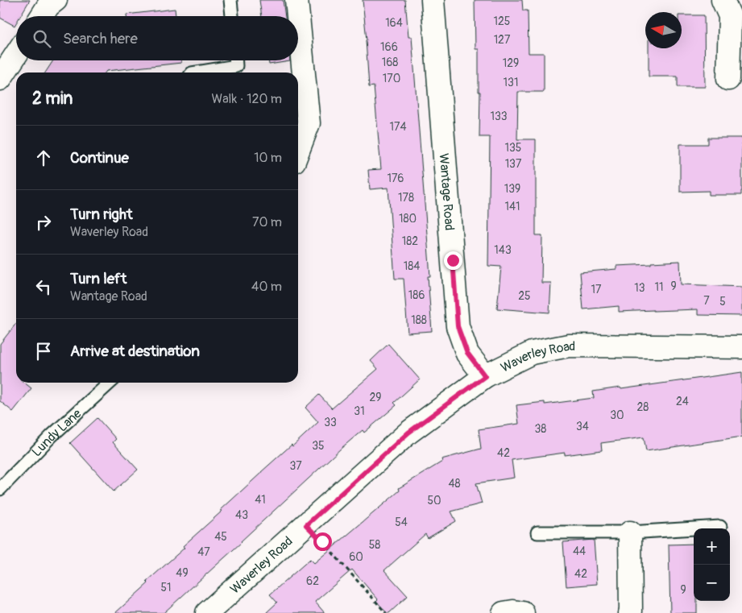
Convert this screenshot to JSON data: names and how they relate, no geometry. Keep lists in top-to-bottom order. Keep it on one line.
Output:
{"streets":{"street":["Wantage Road","Waverley Road"],"lane":["Lundy Lane"]},"crossings":[["Wantage Road","Waverley Road"]],"house_numbers":["125","164","127","166","168","129","170","131","133","174","135","137","176","139","178","141","180","182","143","184","9","11","13","17","186","25","7","5","188","29","24","28","31","30","33","34","38","35","42","37","48","41","50","43","54","45","58","44","47","60","49","42","62","51","9"],"north":"left","page":{"search":"Search here","heading":["2 min","Walk · 120 m"],"list":[["Continue","10 m"],["Turn right","Waverley Road","70 m"],["Turn left","Wantage Road","40 m"],"Arrive at destination"],"map_buttons":["+","−"]}}
